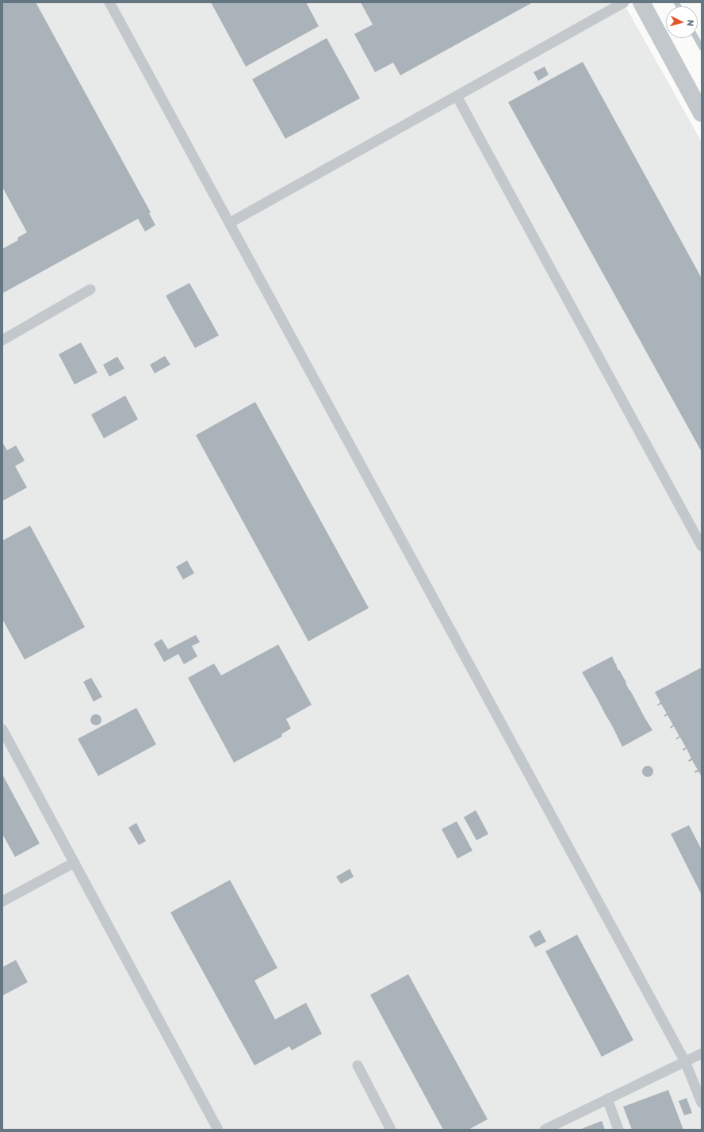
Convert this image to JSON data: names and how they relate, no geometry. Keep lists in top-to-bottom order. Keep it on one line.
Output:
{"north":"right"}
